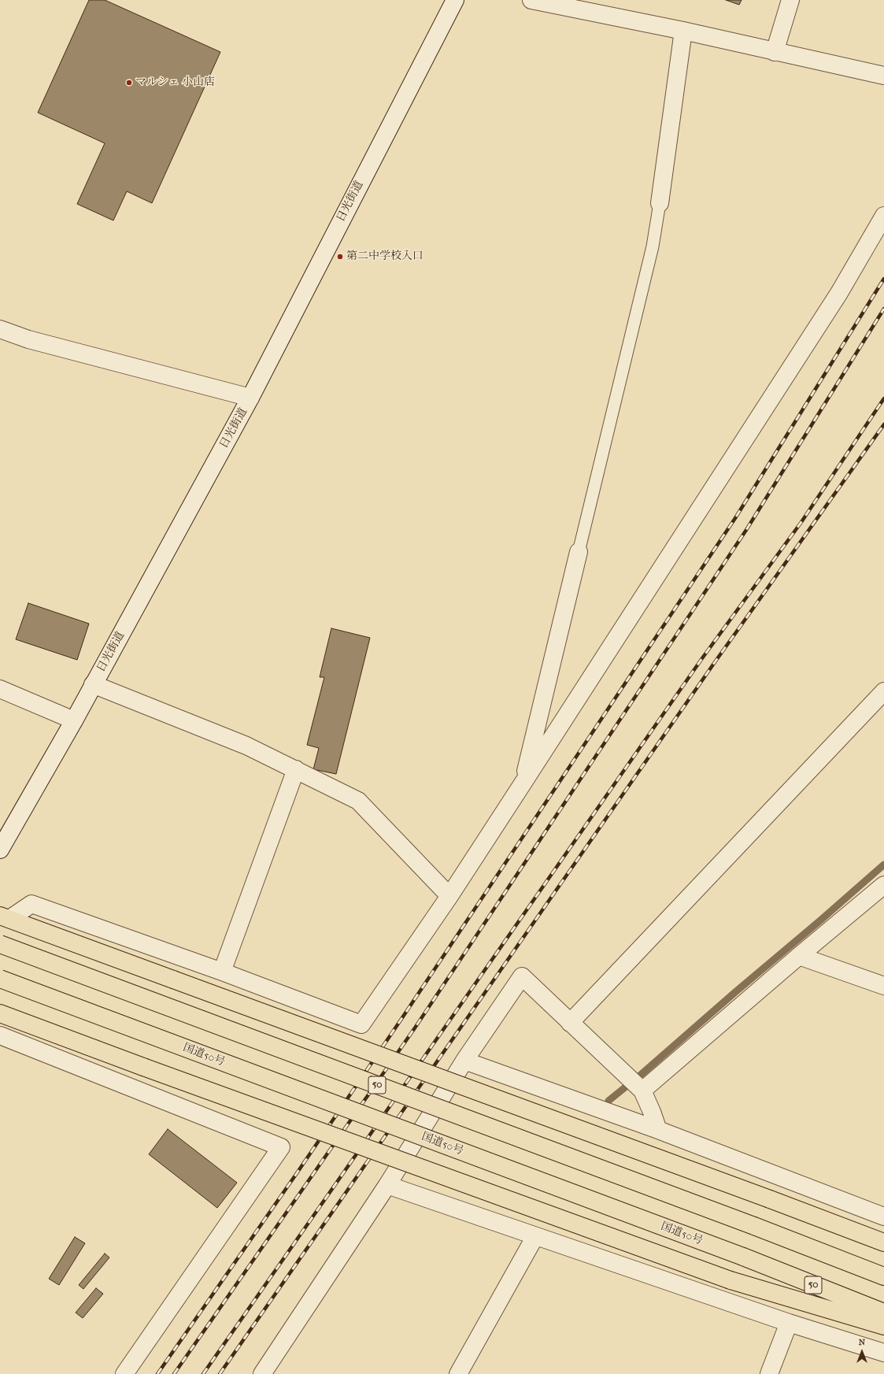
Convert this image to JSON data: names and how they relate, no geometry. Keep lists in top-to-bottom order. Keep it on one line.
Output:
{"streets":{"highway":["国道50号","50"],"street":["日光街道"]},"places":["マルシェ 小山店","第二中学校入口"],"north":"top"}
